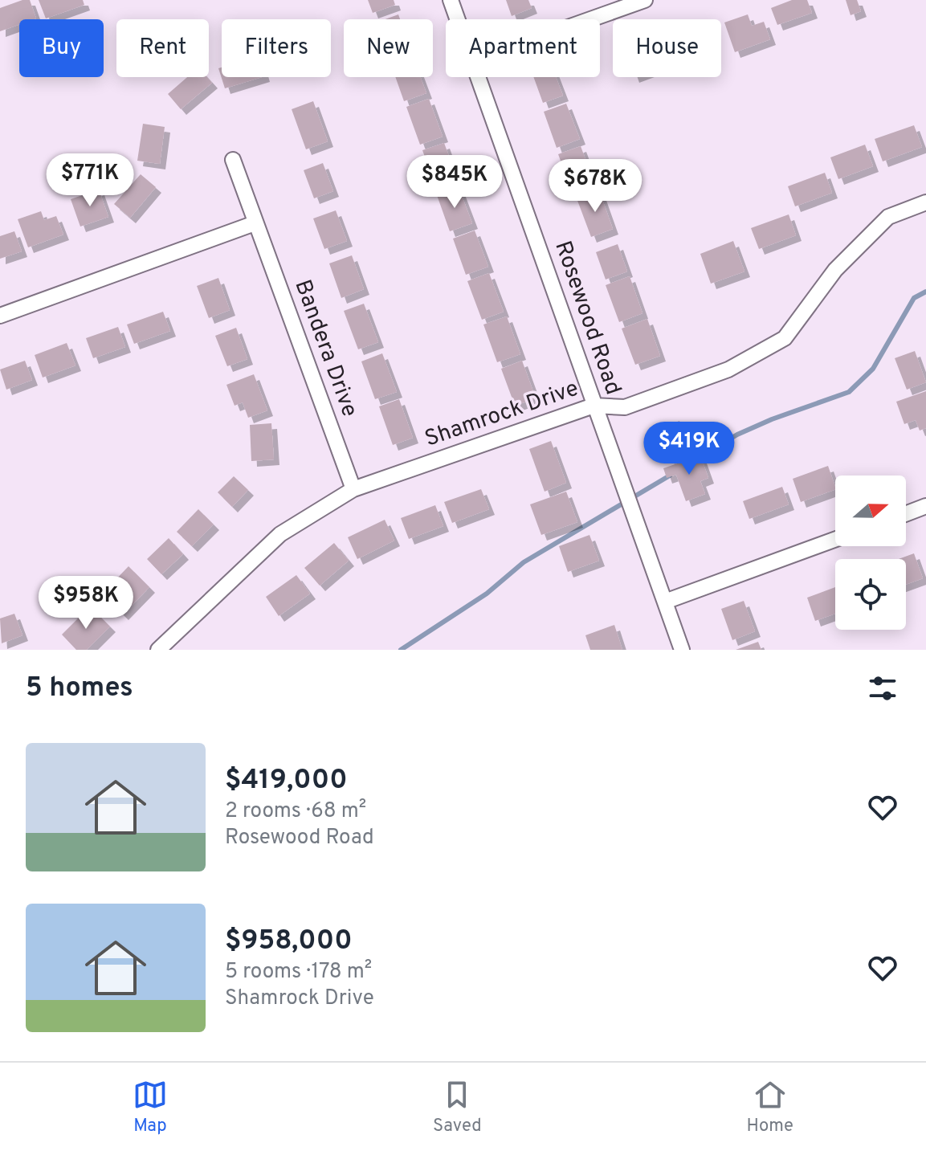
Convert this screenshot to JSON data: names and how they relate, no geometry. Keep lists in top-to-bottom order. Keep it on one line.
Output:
{"streets":{"street":["Rosewood Road","Bandera Drive","Shamrock Drive"]},"crossings":[["Rosewood Road","Shamrock Drive"],["Bandera Drive","Shamrock Drive"]],"north":"right","page":{"chip":["Buy","Rent","Filters","New","Apartment","House"],"price":["$771K","$845K","$678K","$419K","$958K"],"heading":"5 homes","list":[{"name":"$419,000","note":"2 rooms · 68 m² · Rosewood Road"},{"name":"$958,000","note":"5 rooms · 178 m² · Shamrock Drive"}],"tabs":["Map","Saved","Home"]}}
